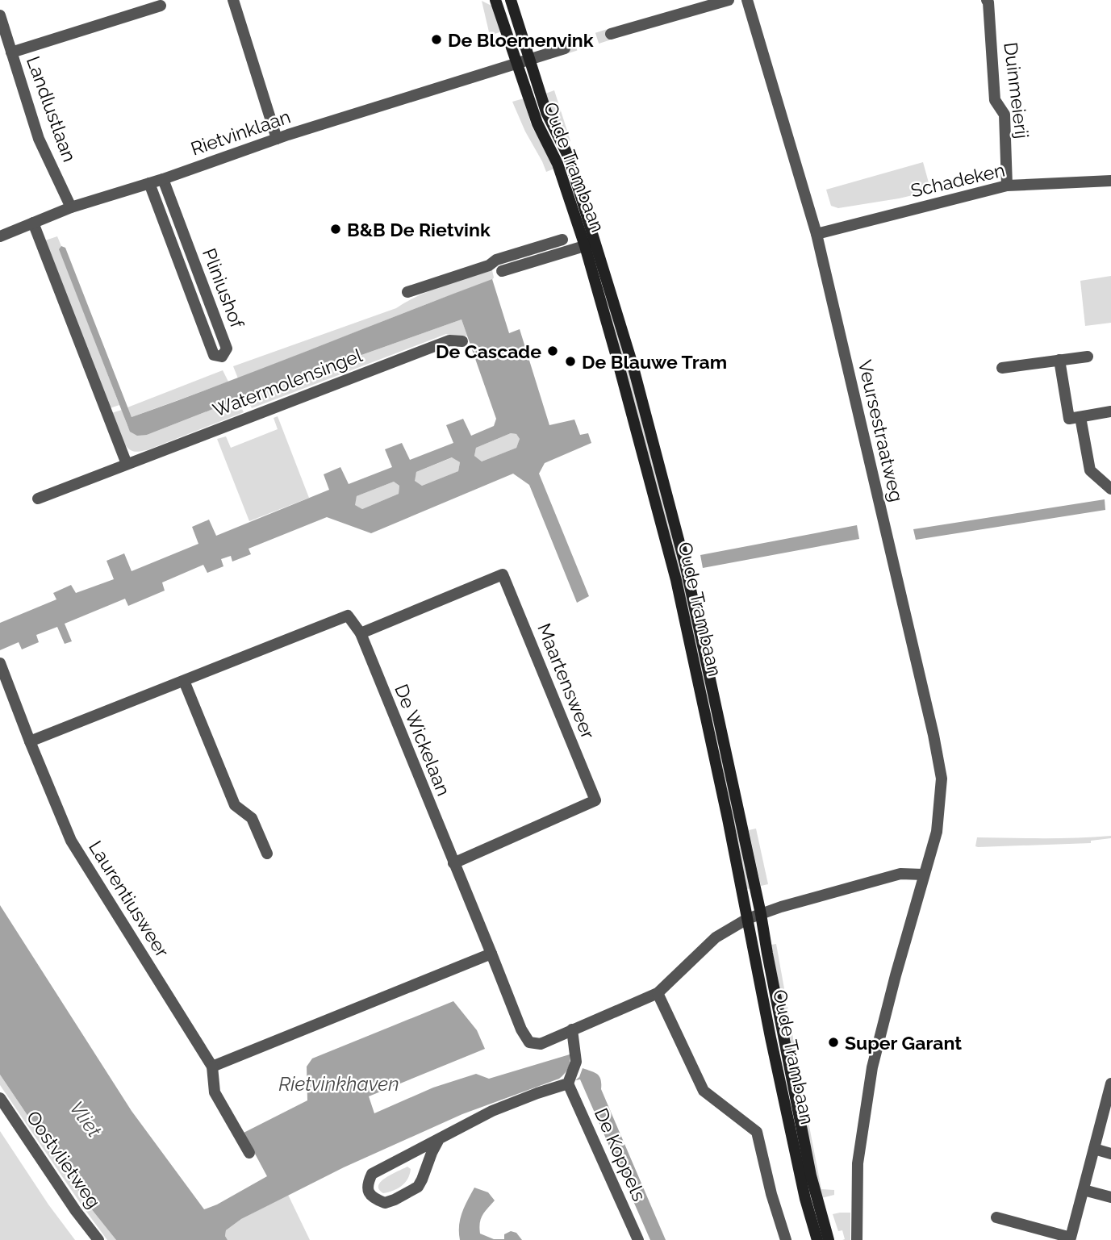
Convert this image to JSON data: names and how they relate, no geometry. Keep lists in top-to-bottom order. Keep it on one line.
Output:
{"streets":{"street":["Duinmeierij","Landlustlaan","Rietvinklaan","Oude Trambaan","Schadeken","Pliniushof","Watermolensingel","Veursestraatweg","Maartensweer","De Wickelaan","Laurentiusweer","De Koppels","Oostvlietweg"]},"crossings":[["Duinmeierij","Schadeken"],["Landlustlaan","Rietvinklaan"],["Rietvinklaan","Oude Trambaan"],["Rietvinklaan","Pliniushof"],["Schadeken","Veursestraatweg"],["Maartensweer","De Wickelaan"],["De Wickelaan","Laurentiusweer"]],"water":["Rietvinkhaven","Vliet"],"places":["De Bloemenvink","B&B De Rietvink","De Cascade","De Blauwe Tram","Super Garant"]}
